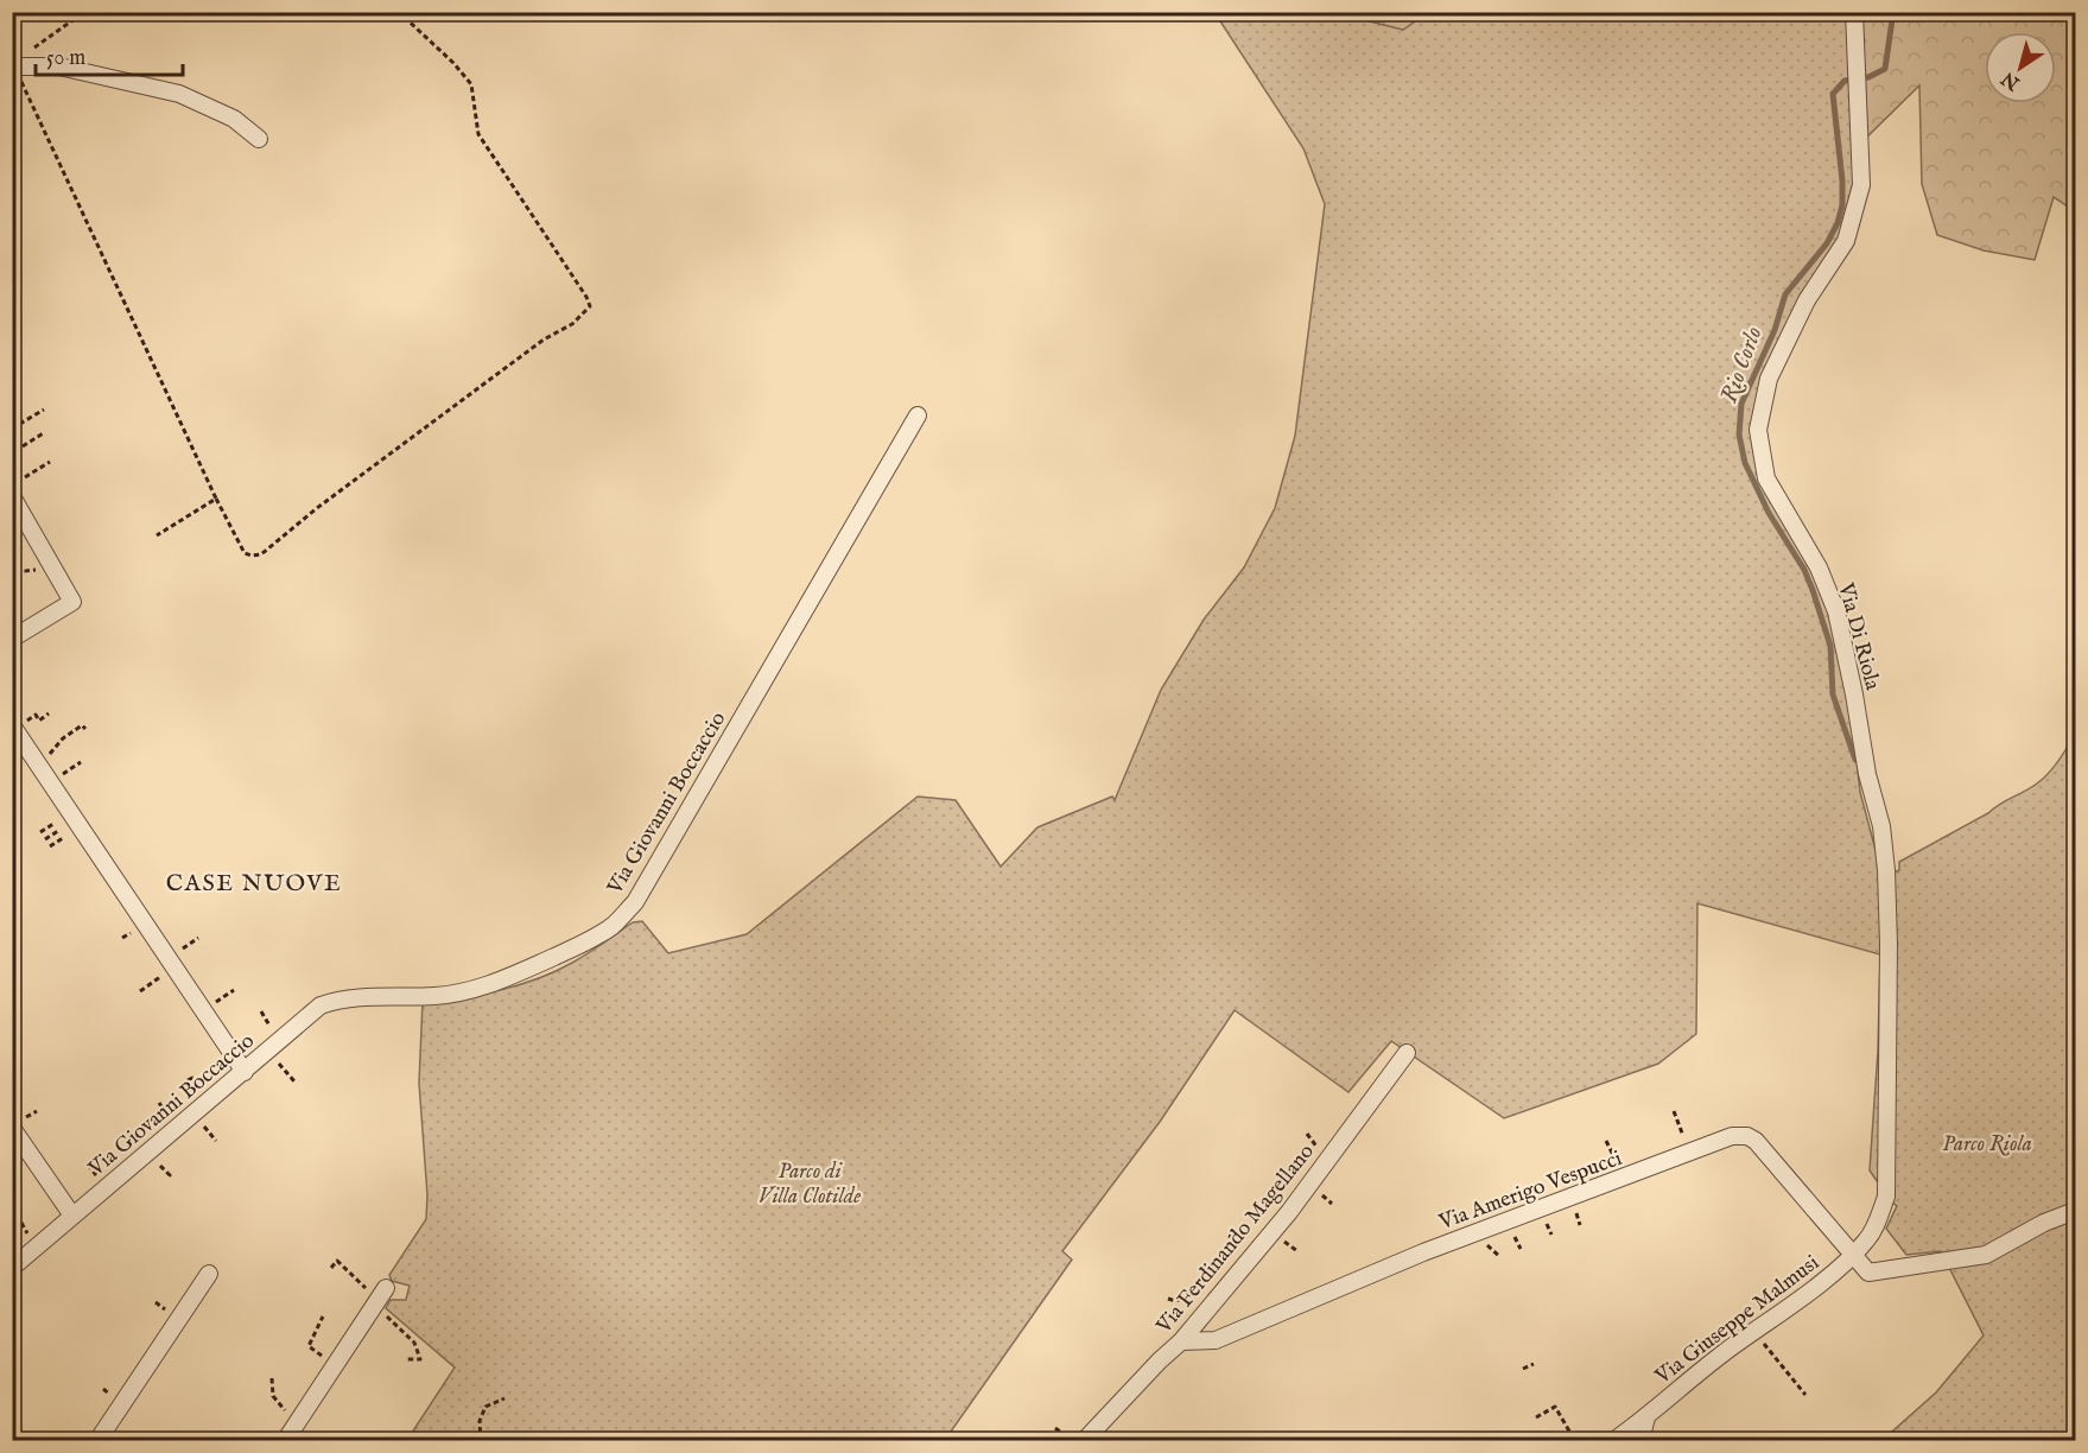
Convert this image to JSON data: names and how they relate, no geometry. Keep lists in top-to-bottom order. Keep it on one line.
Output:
{"streets":{"street":["Via Di Riola","Via Giovanni Boccaccio","Via Amerigo Vespucci","Via Ferdinando Magellano","Via Giuseppe Malmusi"]},"crossings":[["Via Di Riola","Via Amerigo Vespucci"],["Via Di Riola","Via Giuseppe Malmusi"],["Via Amerigo Vespucci","Via Ferdinando Magellano"],["Via Amerigo Vespucci","Via Giuseppe Malmusi"]],"districts":["CASE NUOVE"],"water":["Rio Corlo"],"parks":["Parco Riola","Parco di Villa Clotilde"],"scale_bar":"50 m","north":"bottom left"}
